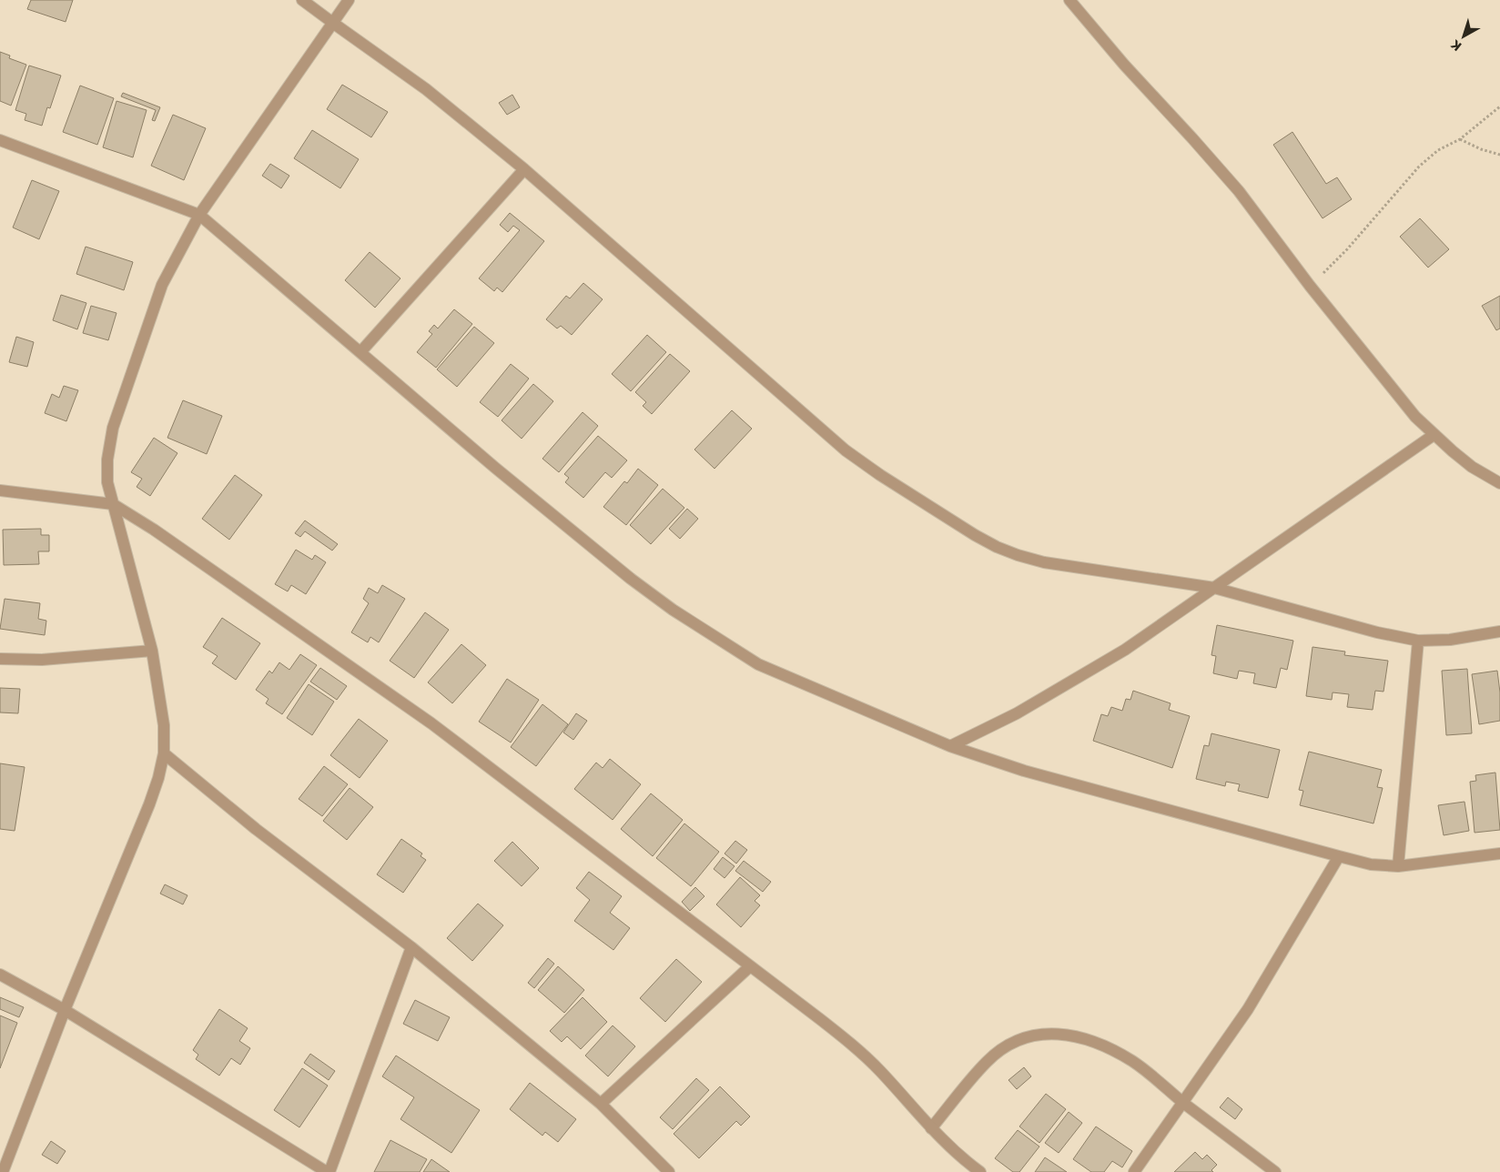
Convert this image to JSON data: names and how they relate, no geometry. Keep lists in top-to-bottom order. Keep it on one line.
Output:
{"north":"bottom left"}
